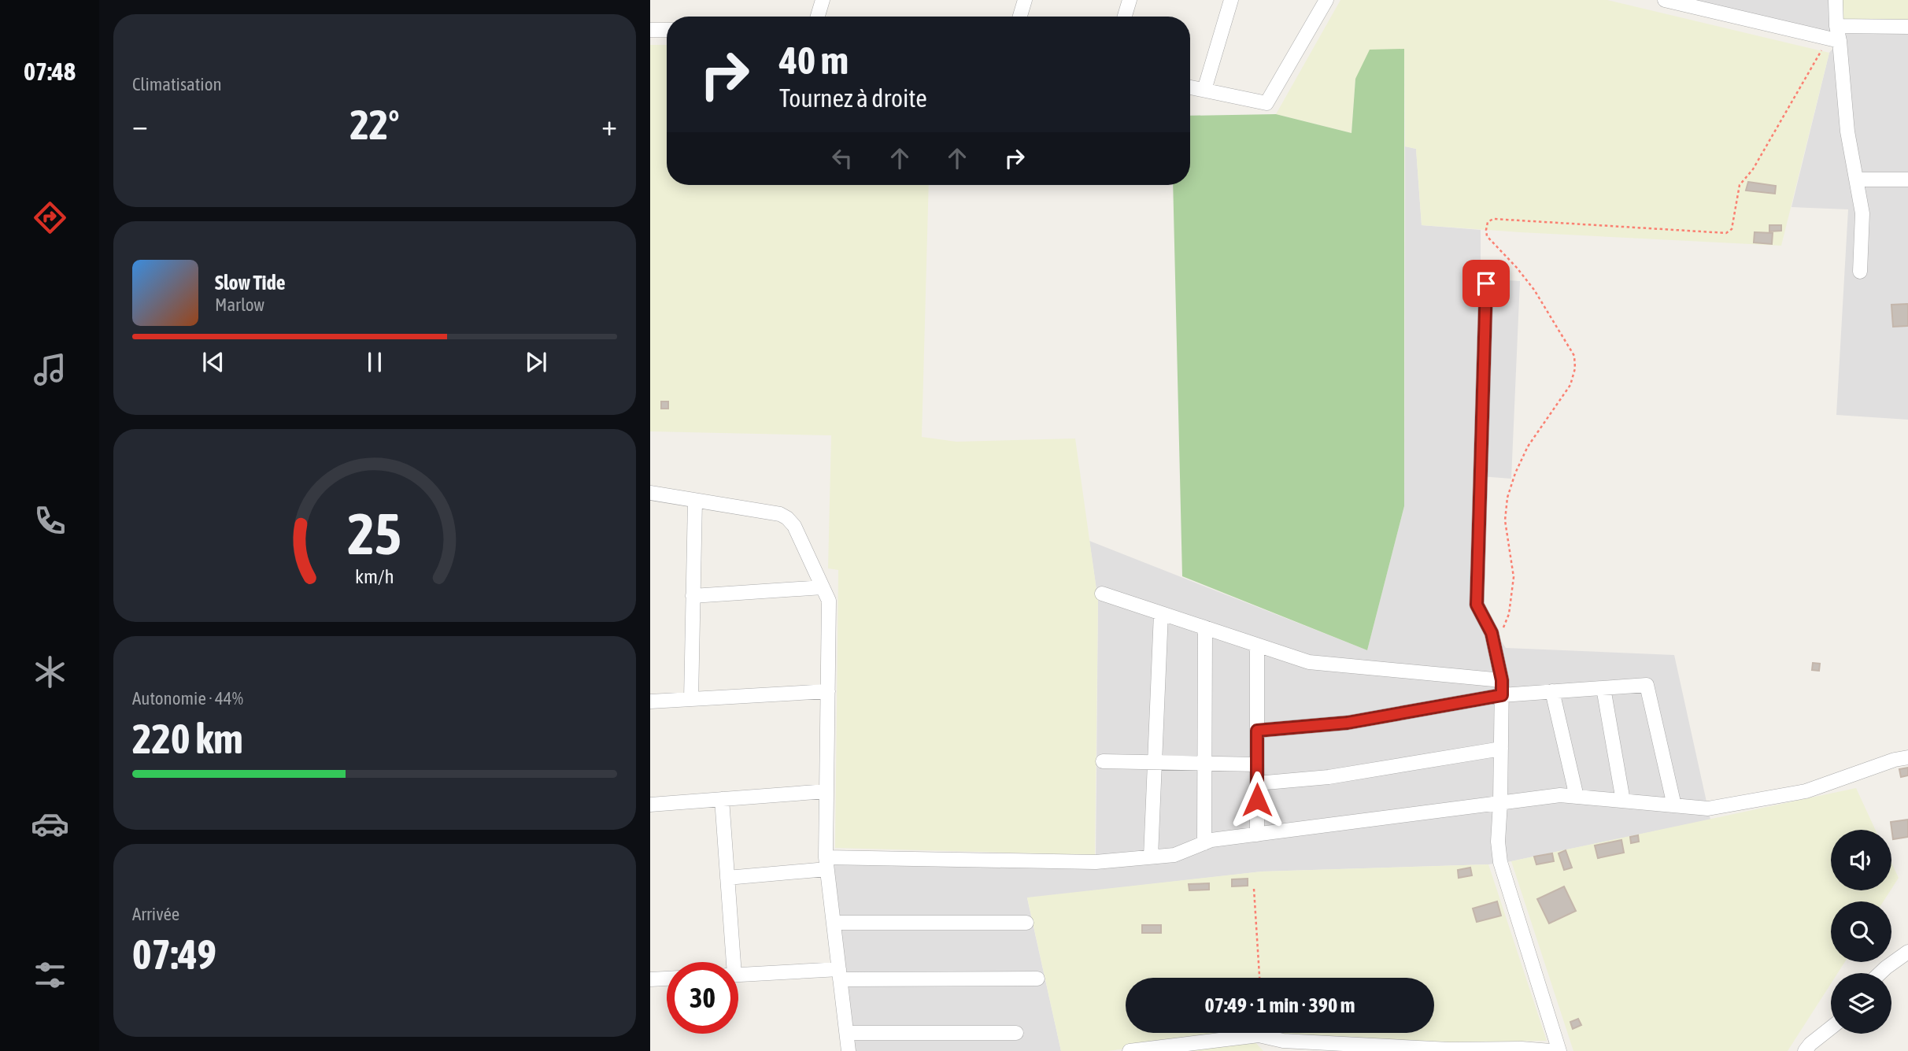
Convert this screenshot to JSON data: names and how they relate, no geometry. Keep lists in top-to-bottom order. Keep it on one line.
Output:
{"page":{"tabs":"07:48","tile":["Climatisation",["Autonomie · 44%","220 km"],["Arrivée","07:49"]],"turn":["40 m","Tournez à droite"],"heat":["−","22°","+"],"song":["Slow Tide","Marlow"],"limit":"30","trip":"07:49 · 1 min · 390 m","gauge":["25","km/h"]}}
